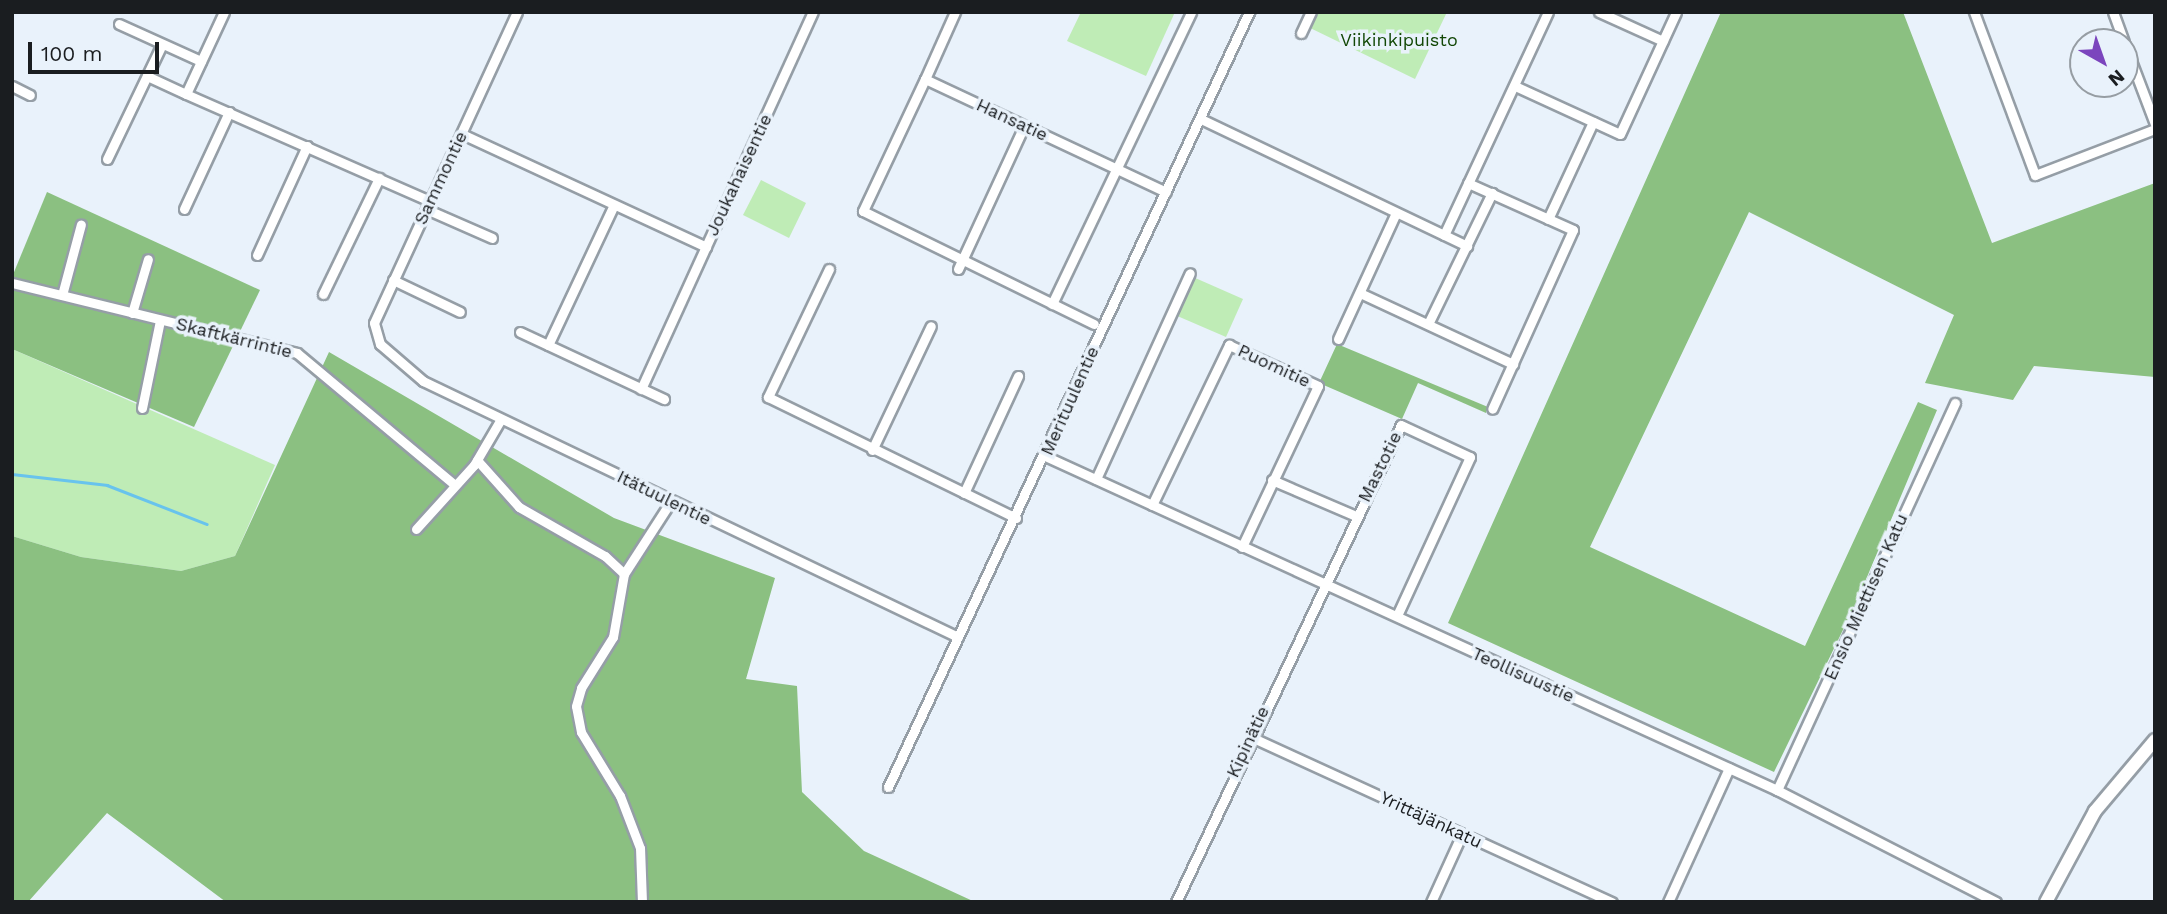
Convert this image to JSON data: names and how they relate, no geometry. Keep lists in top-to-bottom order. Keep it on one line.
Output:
{"streets":{"street":["Hansatie","Joukahaisentie","Sammontie","Skaftkärrintie","Puomitie","Merituulentie","Mastotie","Itätuulentie","Ensio Miettisen Katu","Teollisuustie","Kipinätie","Yrittäjänkatu"]},"crossings":[["Hansatie","Merituulentie"],["Joukahaisentie","Sammontie"],["Sammontie","Itätuulentie"],["Puomitie","Teollisuustie"],["Merituulentie","Itätuulentie"],["Merituulentie","Teollisuustie"],["Mastotie","Teollisuustie"],["Mastotie","Kipinätie"],["Ensio Miettisen Katu","Teollisuustie"],["Teollisuustie","Kipinätie"],["Kipinätie","Yrittäjänkatu"]],"parks":["Viikinkipuisto"],"scale_bar":"100 m","north":"bottom right"}
